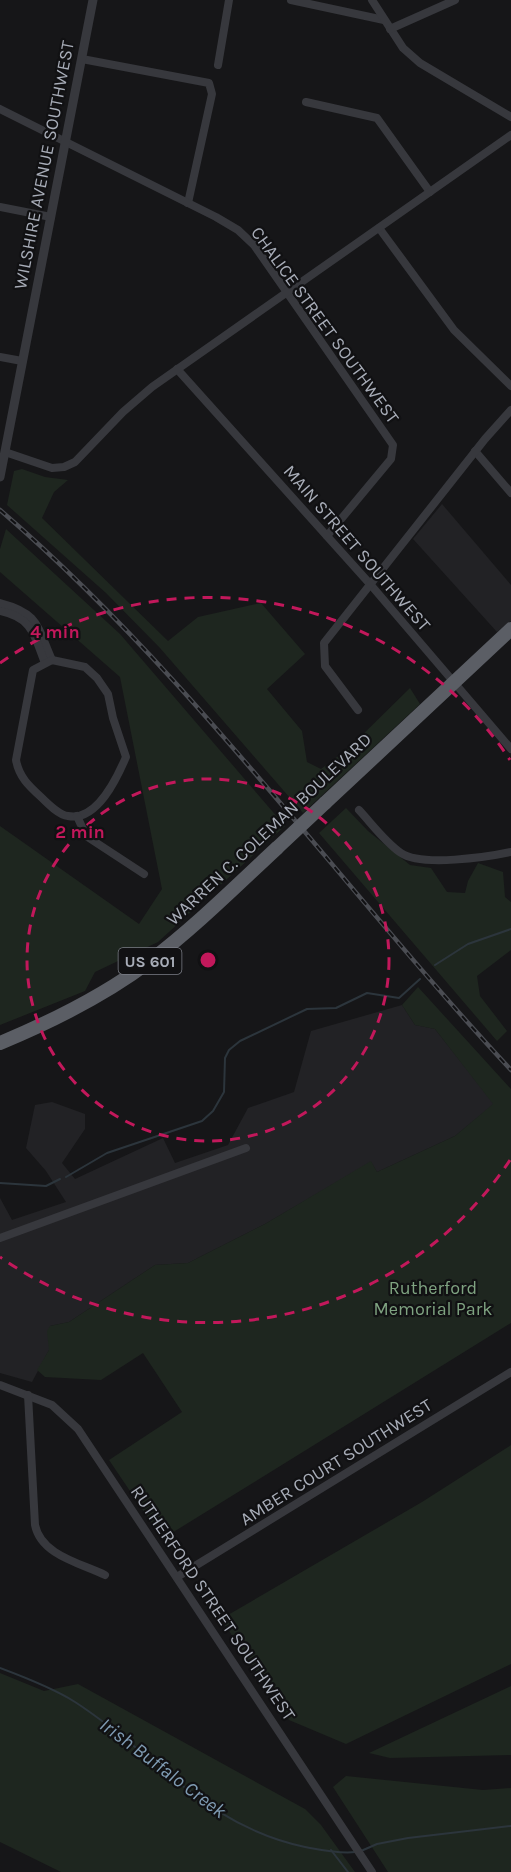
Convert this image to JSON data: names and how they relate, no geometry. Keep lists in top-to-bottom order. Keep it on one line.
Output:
{"streets":{"highway":["WARREN C. COLEMAN BOULEVARD","US 601"],"street":["WILSHIRE AVENUE SOUTHWEST","CHALICE STREET SOUTHWEST","MAIN STREET SOUTHWEST","AMBER COURT SOUTHWEST","RUTHERFORD STREET SOUTHWEST"]},"crossings":[["WILSHIRE AVENUE SOUTHWEST","CHALICE STREET SOUTHWEST"],["CHALICE STREET SOUTHWEST","MAIN STREET SOUTHWEST"],["MAIN STREET SOUTHWEST","WARREN C. COLEMAN BOULEVARD"],["AMBER COURT SOUTHWEST","RUTHERFORD STREET SOUTHWEST"]],"water":["Irish Buffalo Creek"],"parks":["Rutherford Memorial Park"],"rings":["4 min","2 min"]}
